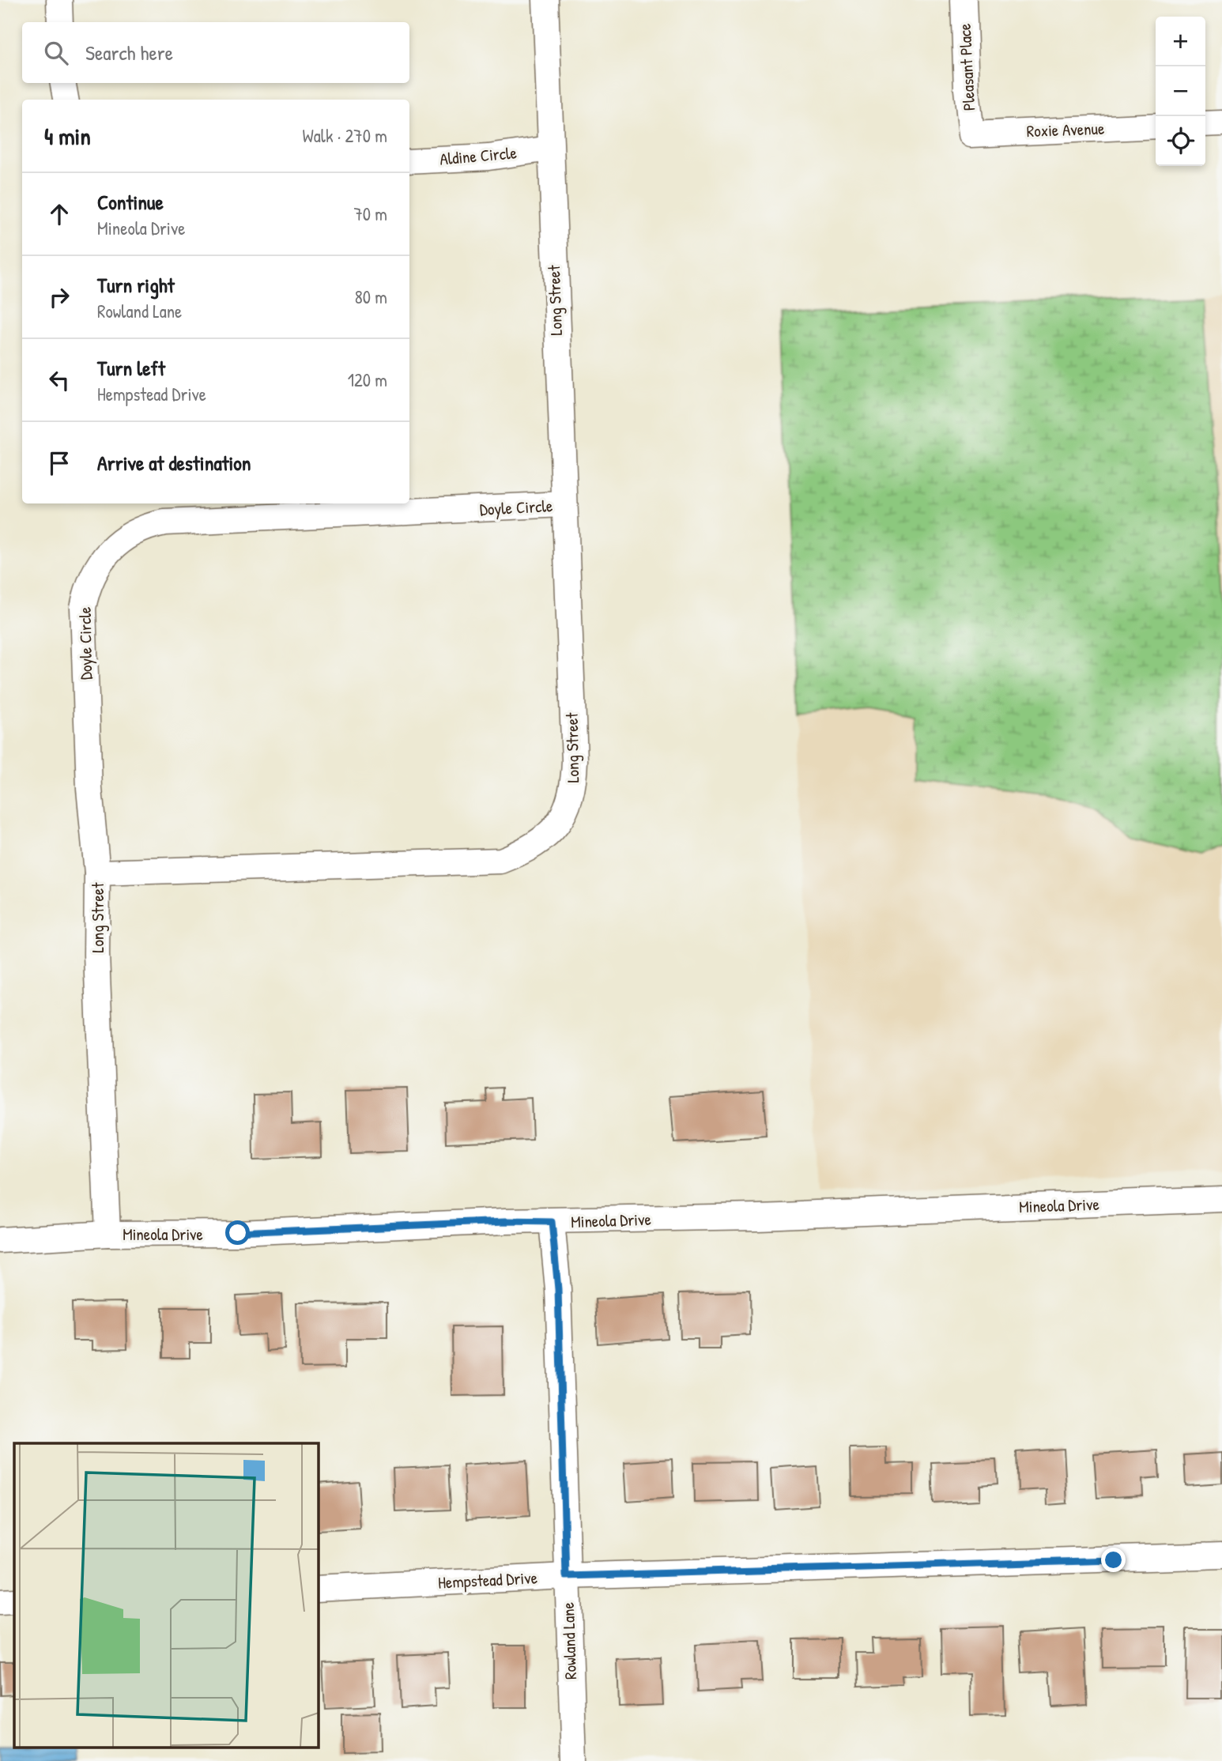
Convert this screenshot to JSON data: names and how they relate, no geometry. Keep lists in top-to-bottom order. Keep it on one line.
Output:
{"streets":{"street":["Pleasant Place","Roxie Avenue","Aldine Circle","Long Street","Doyle Circle","Mineola Drive","Hempstead Drive","Rowland Lane"]},"crossings":[["Pleasant Place","Roxie Avenue"],["Aldine Circle","Long Street"],["Long Street","Doyle Circle"],["Long Street","Mineola Drive"],["Mineola Drive","Rowland Lane"],["Hempstead Drive","Rowland Lane"]],"page":{"map_buttons":["+","−"],"search":"Search here","heading":["4 min","Walk · 270 m"],"list":[["Continue","Mineola Drive","70 m"],["Turn right","Rowland Lane","80 m"],["Turn left","Hempstead Drive","120 m"],"Arrive at destination"]}}
